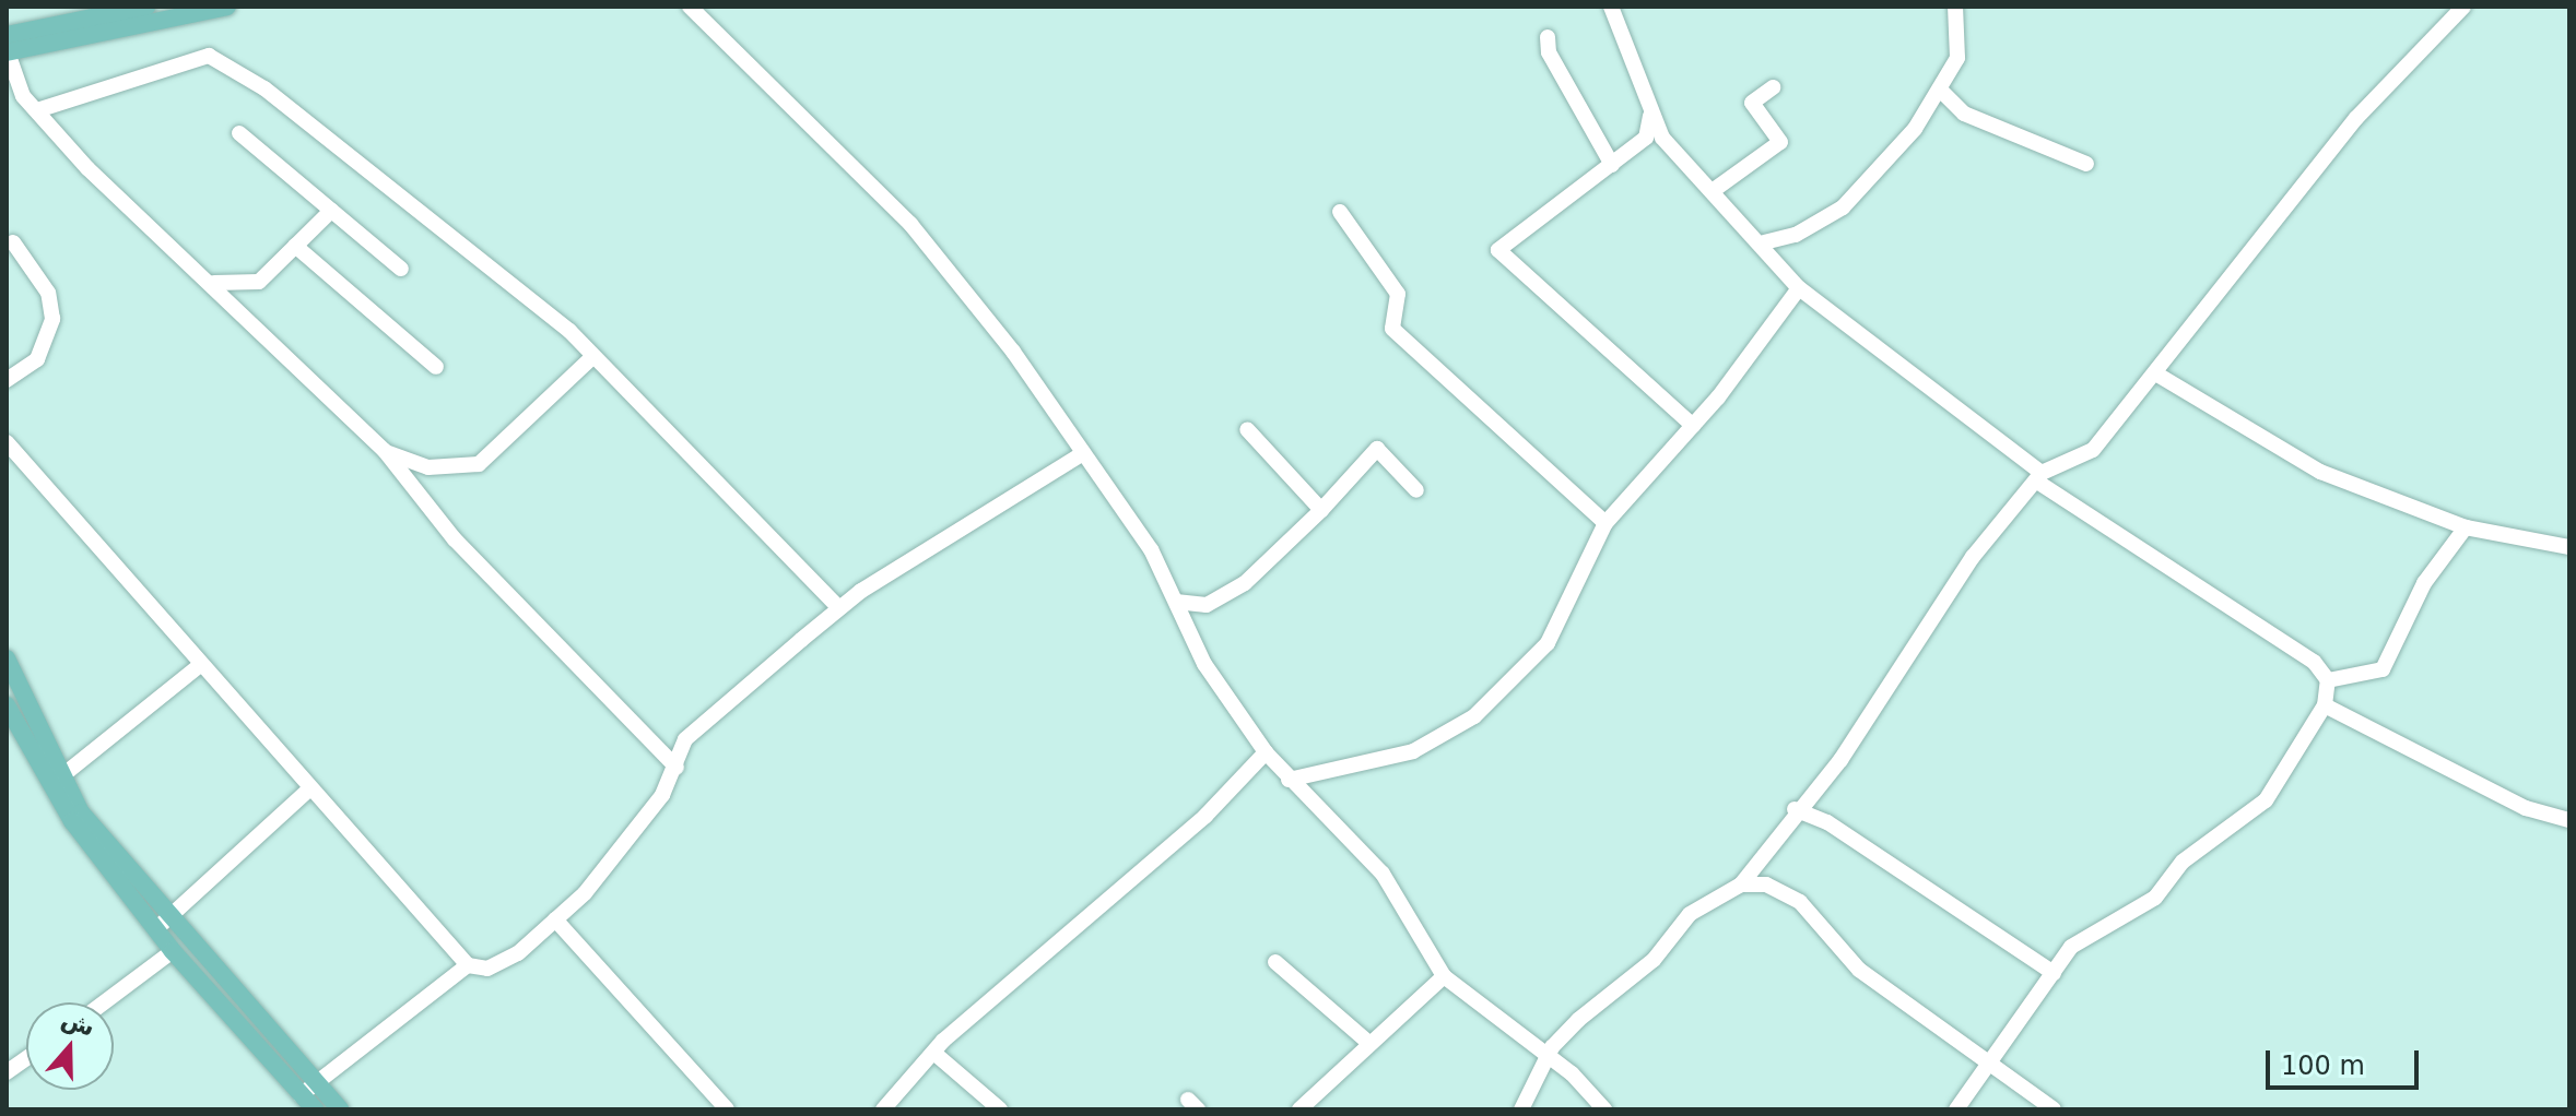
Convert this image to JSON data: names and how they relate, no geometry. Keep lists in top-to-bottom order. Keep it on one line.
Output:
{"scale_bar":"100 m","north":"top"}
